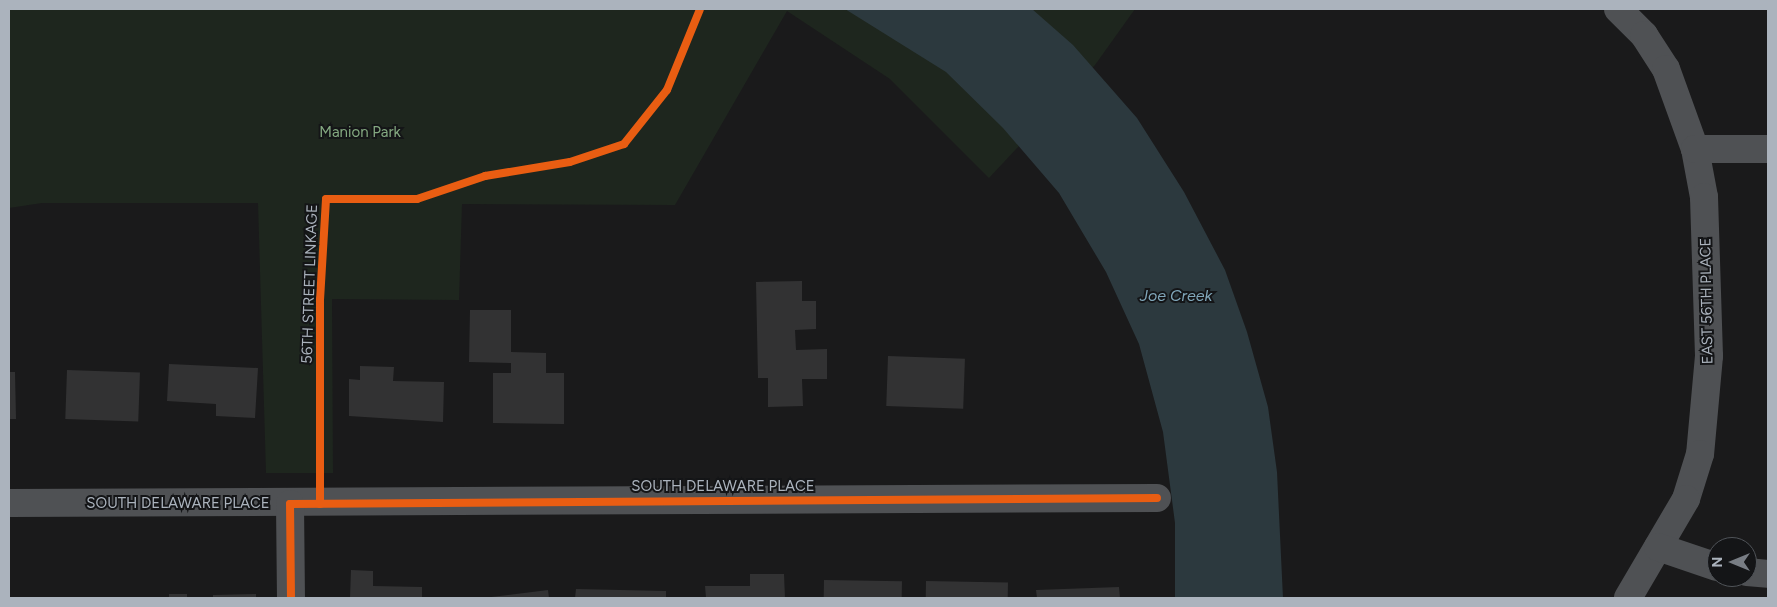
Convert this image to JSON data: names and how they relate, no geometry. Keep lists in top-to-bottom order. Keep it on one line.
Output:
{"streets":{"street":["EAST 56TH PLACE","SOUTH DELAWARE PLACE"],"cycle path":["56TH STREET LINKAGE"]},"water":["Joe Creek"],"parks":["Manion Park"],"north":"left"}
